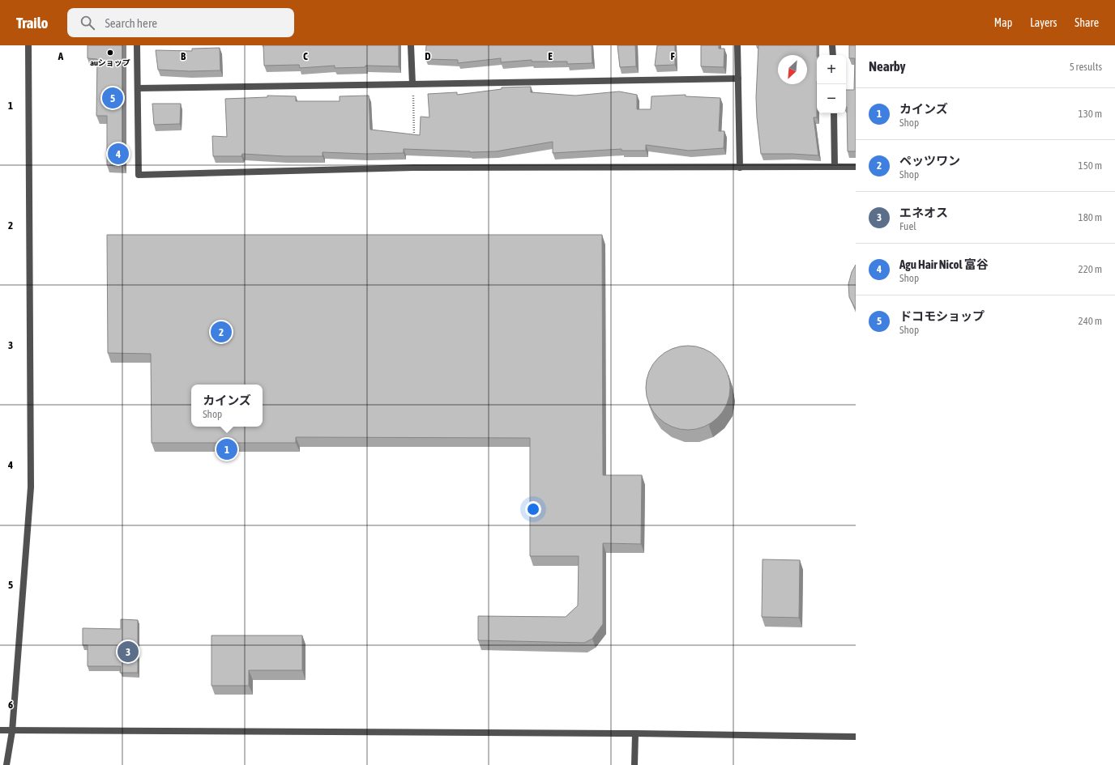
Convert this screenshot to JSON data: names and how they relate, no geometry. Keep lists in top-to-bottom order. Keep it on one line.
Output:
{"places":["auショップ"],"north":"bottom left","page":{"header":"Trailo","search":"Search here","nav":["Map","Layers","Share"],"heading":["Nearby","5 results"],"map_buttons":["+","−"],"pins":["5","4","2","1","3"],"list":[{"mark":"1","name":"カインズ","note":"Shop","value":"130 m"},{"mark":"2","name":"ペッツワン","note":"Shop","value":"150 m"},{"mark":"3","name":"エネオス","note":"Fuel","value":"180 m"},{"mark":"4","name":"Agu Hair Nicol 富谷","note":"Shop","value":"220 m"},{"mark":"5","name":"ドコモショップ","note":"Shop","value":"240 m"}],"popup":["カインズ","Shop"]},"grid":{"columns":["A","B","C","D","E","F"],"rows":["1","2","3","4","5","6"]}}
